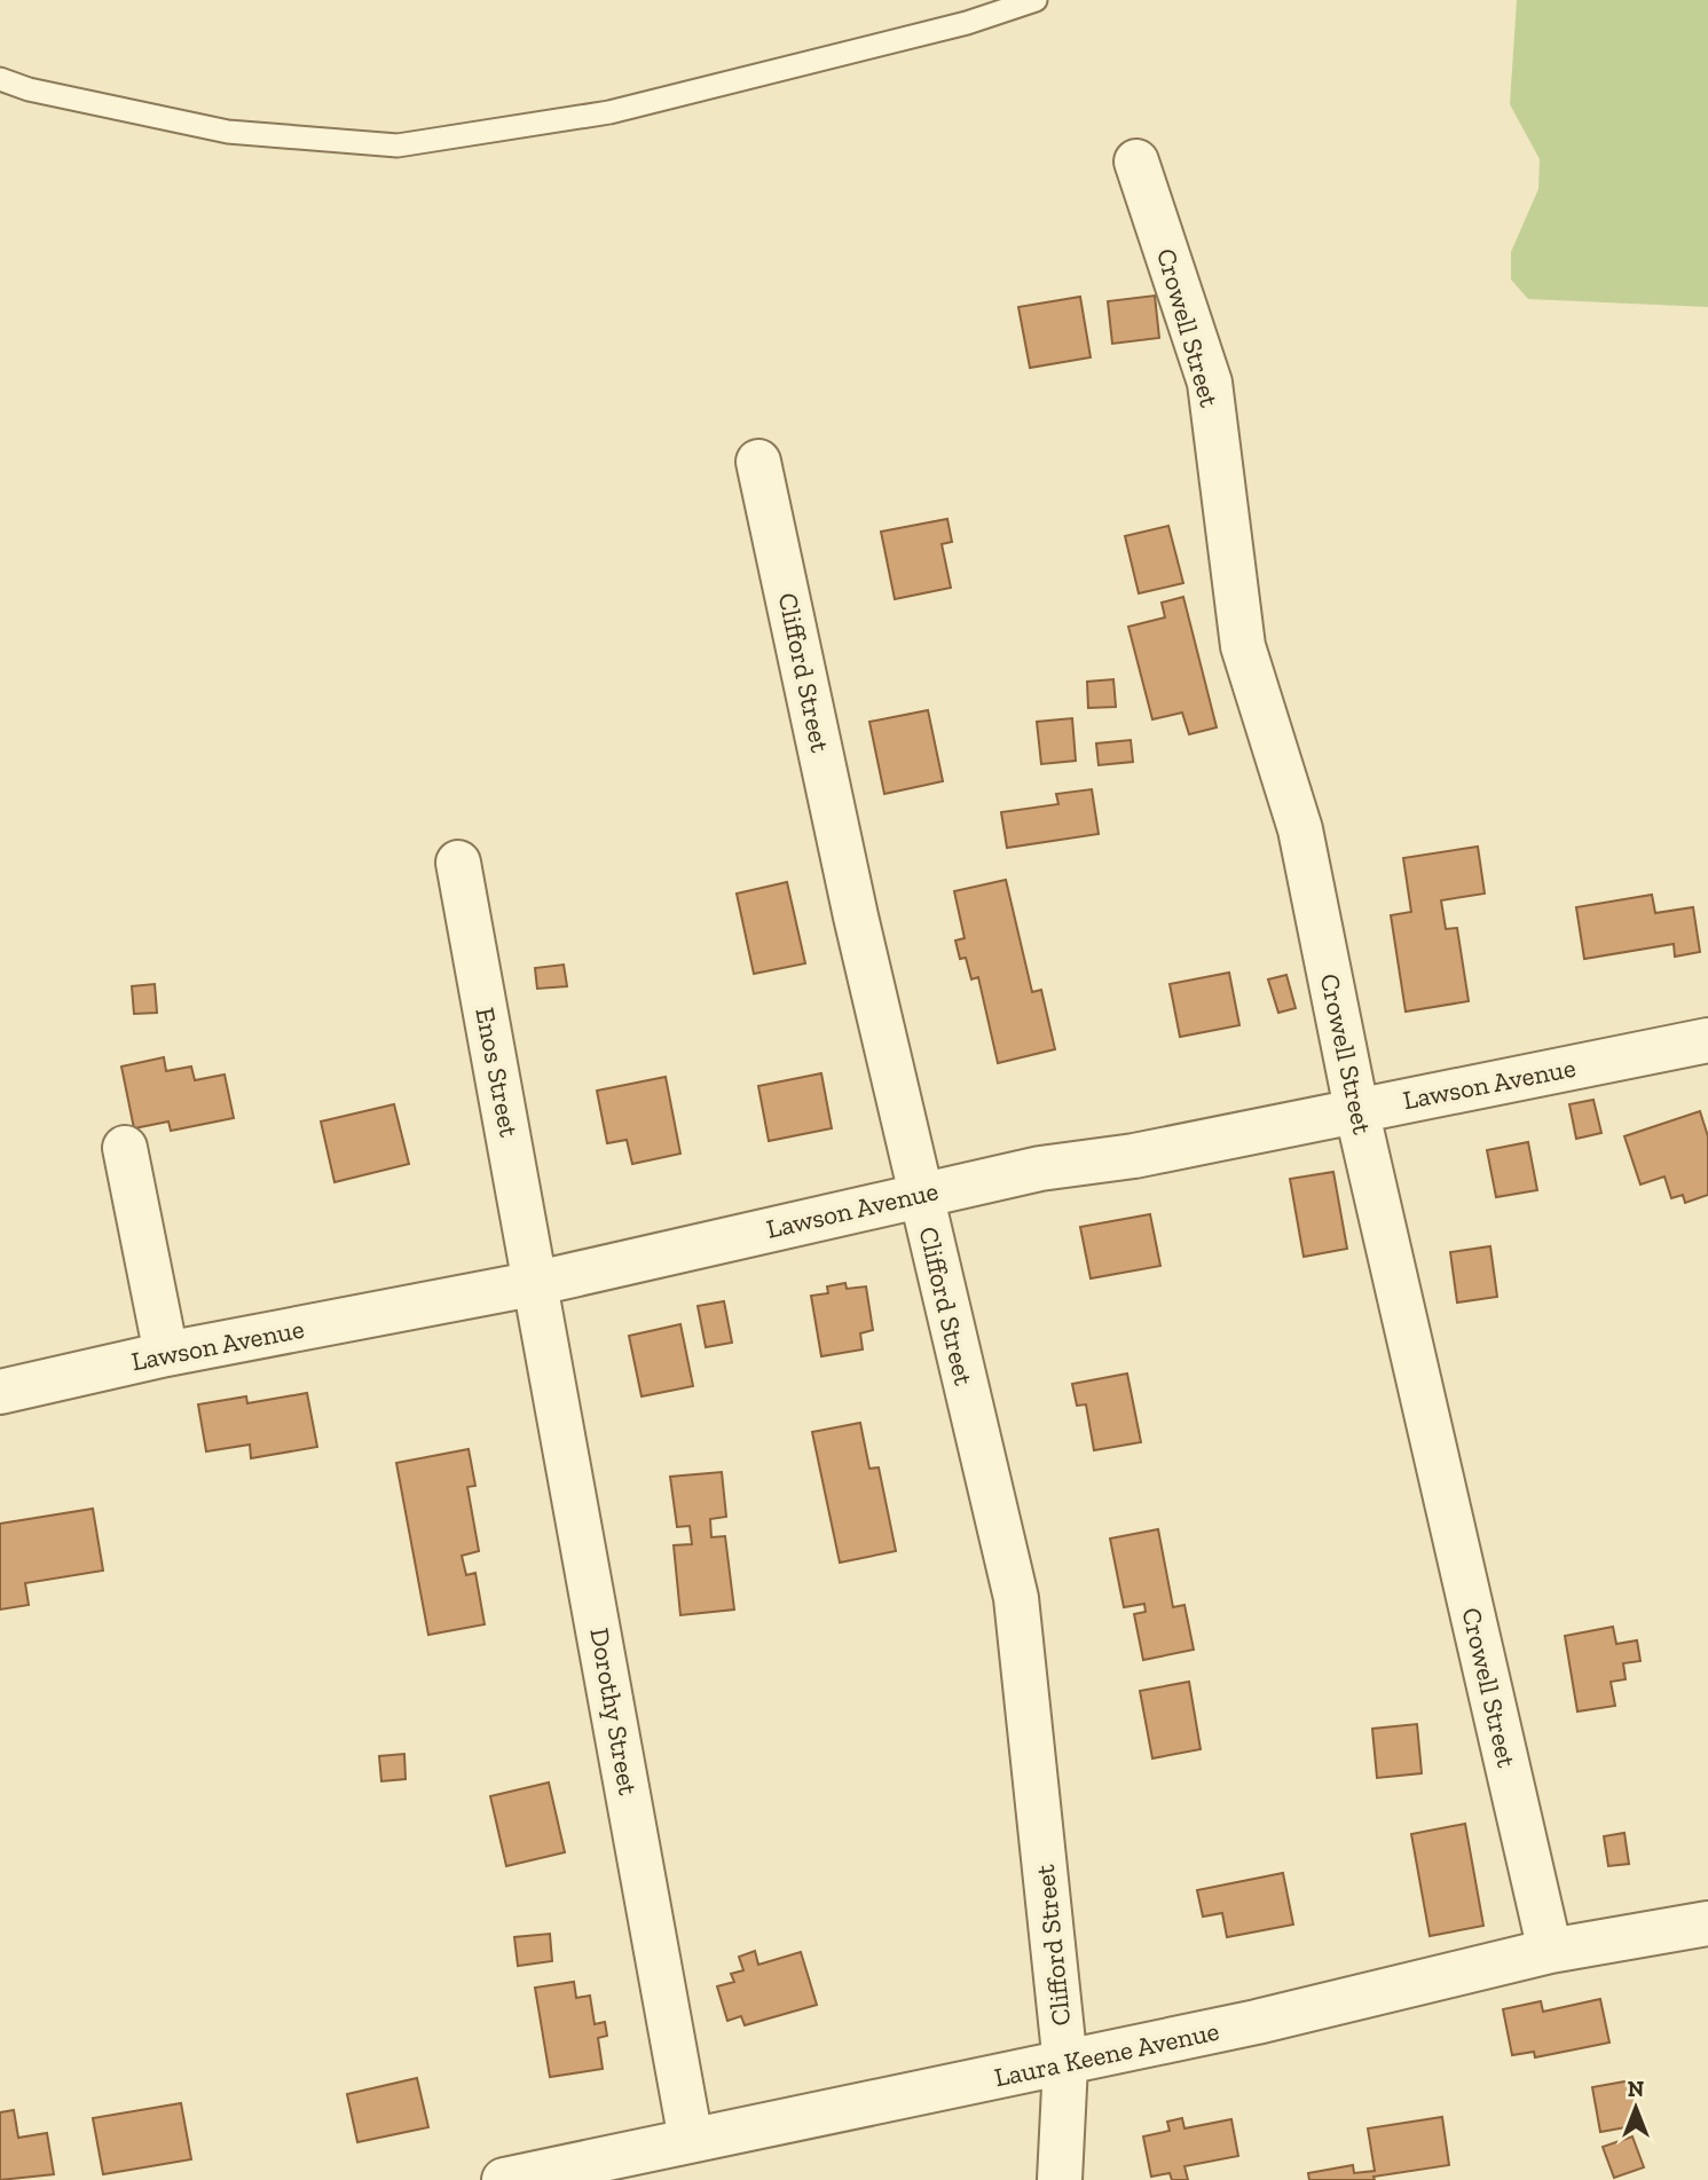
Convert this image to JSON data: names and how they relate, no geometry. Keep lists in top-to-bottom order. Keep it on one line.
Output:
{"streets":{"street":["Crowell Street","Clifford Street","Enos Street","Lawson Avenue","Dorothy Street","Laura Keene Avenue"]},"crossings":[["Crowell Street","Lawson Avenue"],["Crowell Street","Laura Keene Avenue"],["Clifford Street","Lawson Avenue"],["Clifford Street","Laura Keene Avenue"],["Enos Street","Lawson Avenue"],["Enos Street","Dorothy Street"],["Lawson Avenue","Dorothy Street"],["Dorothy Street","Laura Keene Avenue"]],"north":"top"}
